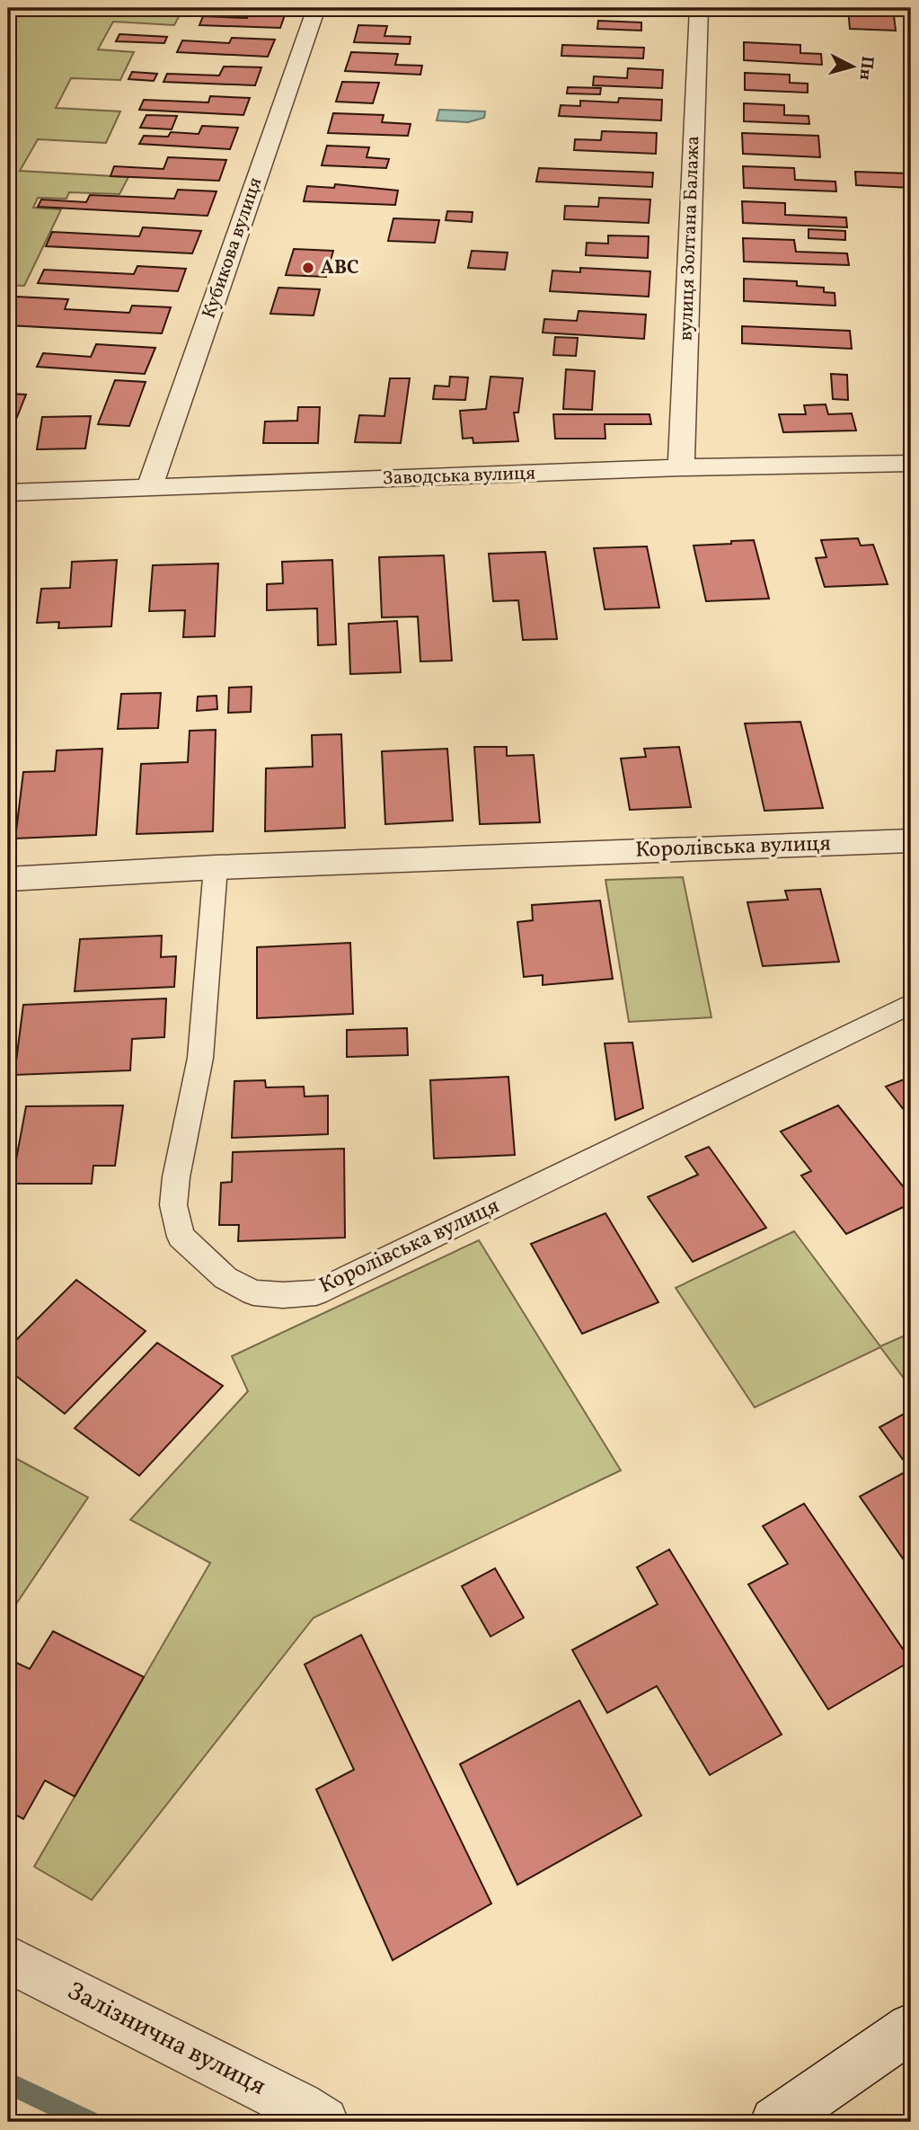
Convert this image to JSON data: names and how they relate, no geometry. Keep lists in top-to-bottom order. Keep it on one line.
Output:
{"streets":{"street":["вулиця Золтана Балажа","Кубикова вулиця","Заводська вулиця","Королівська вулиця","Залізнична вулиця"]},"crossings":[["вулиця Золтана Балажа","Заводська вулиця"],["Кубикова вулиця","Заводська вулиця"]],"places":["ABC"],"north":"right"}
